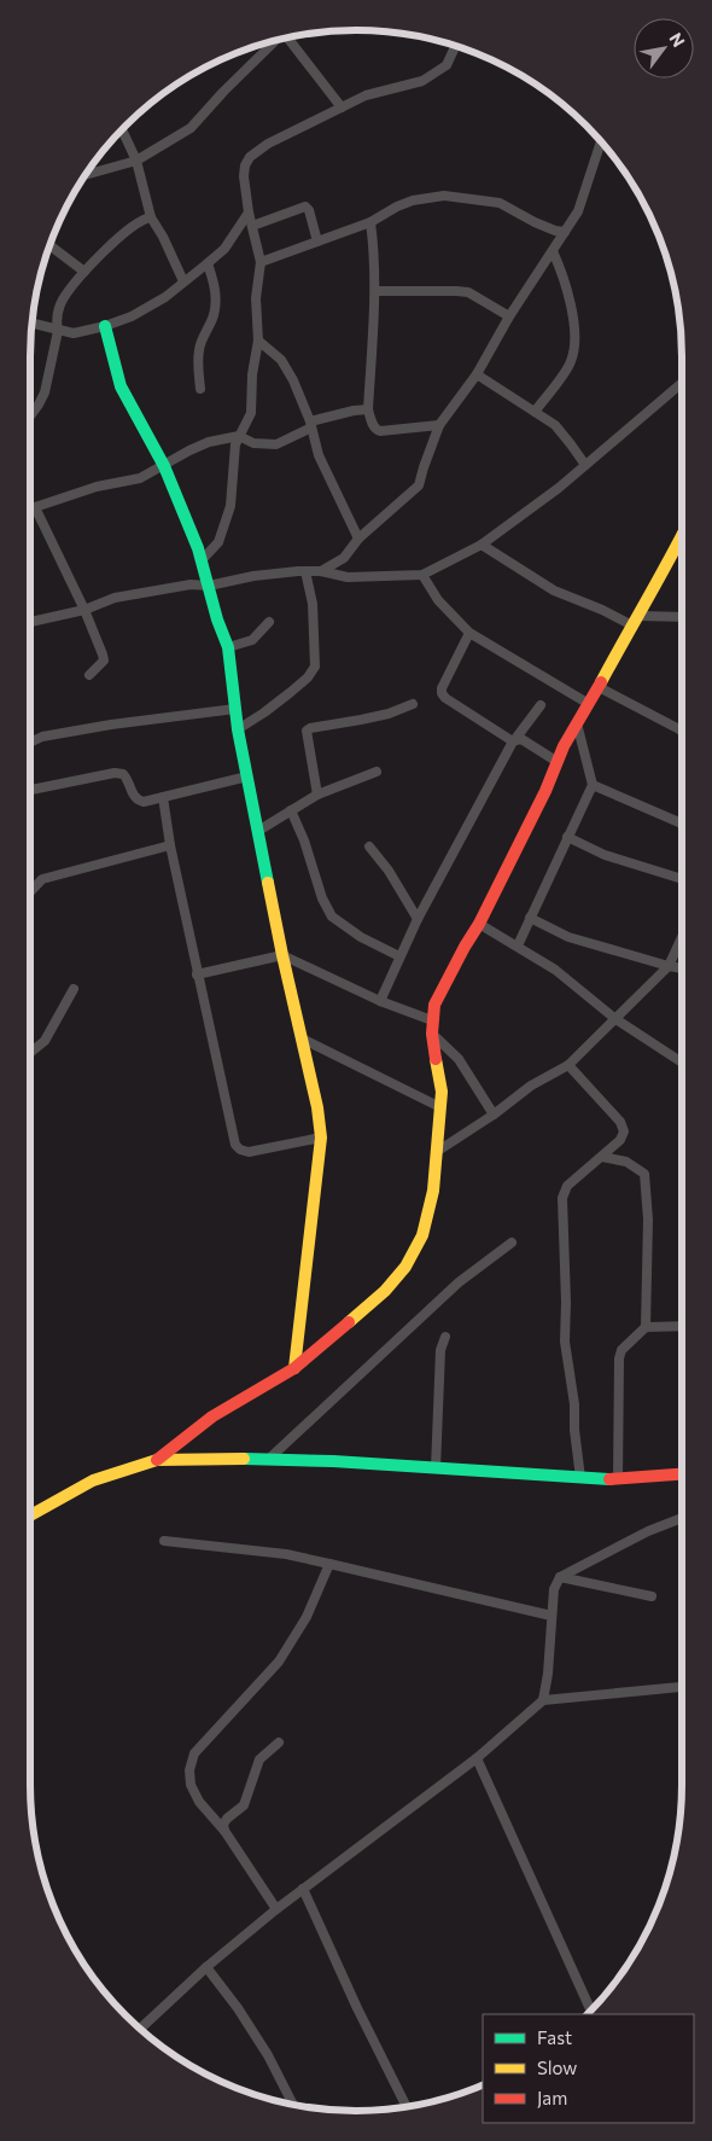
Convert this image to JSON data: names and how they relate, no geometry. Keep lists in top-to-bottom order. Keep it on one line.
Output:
{"legend":["Fast","Slow","Jam"],"north":"top right"}
